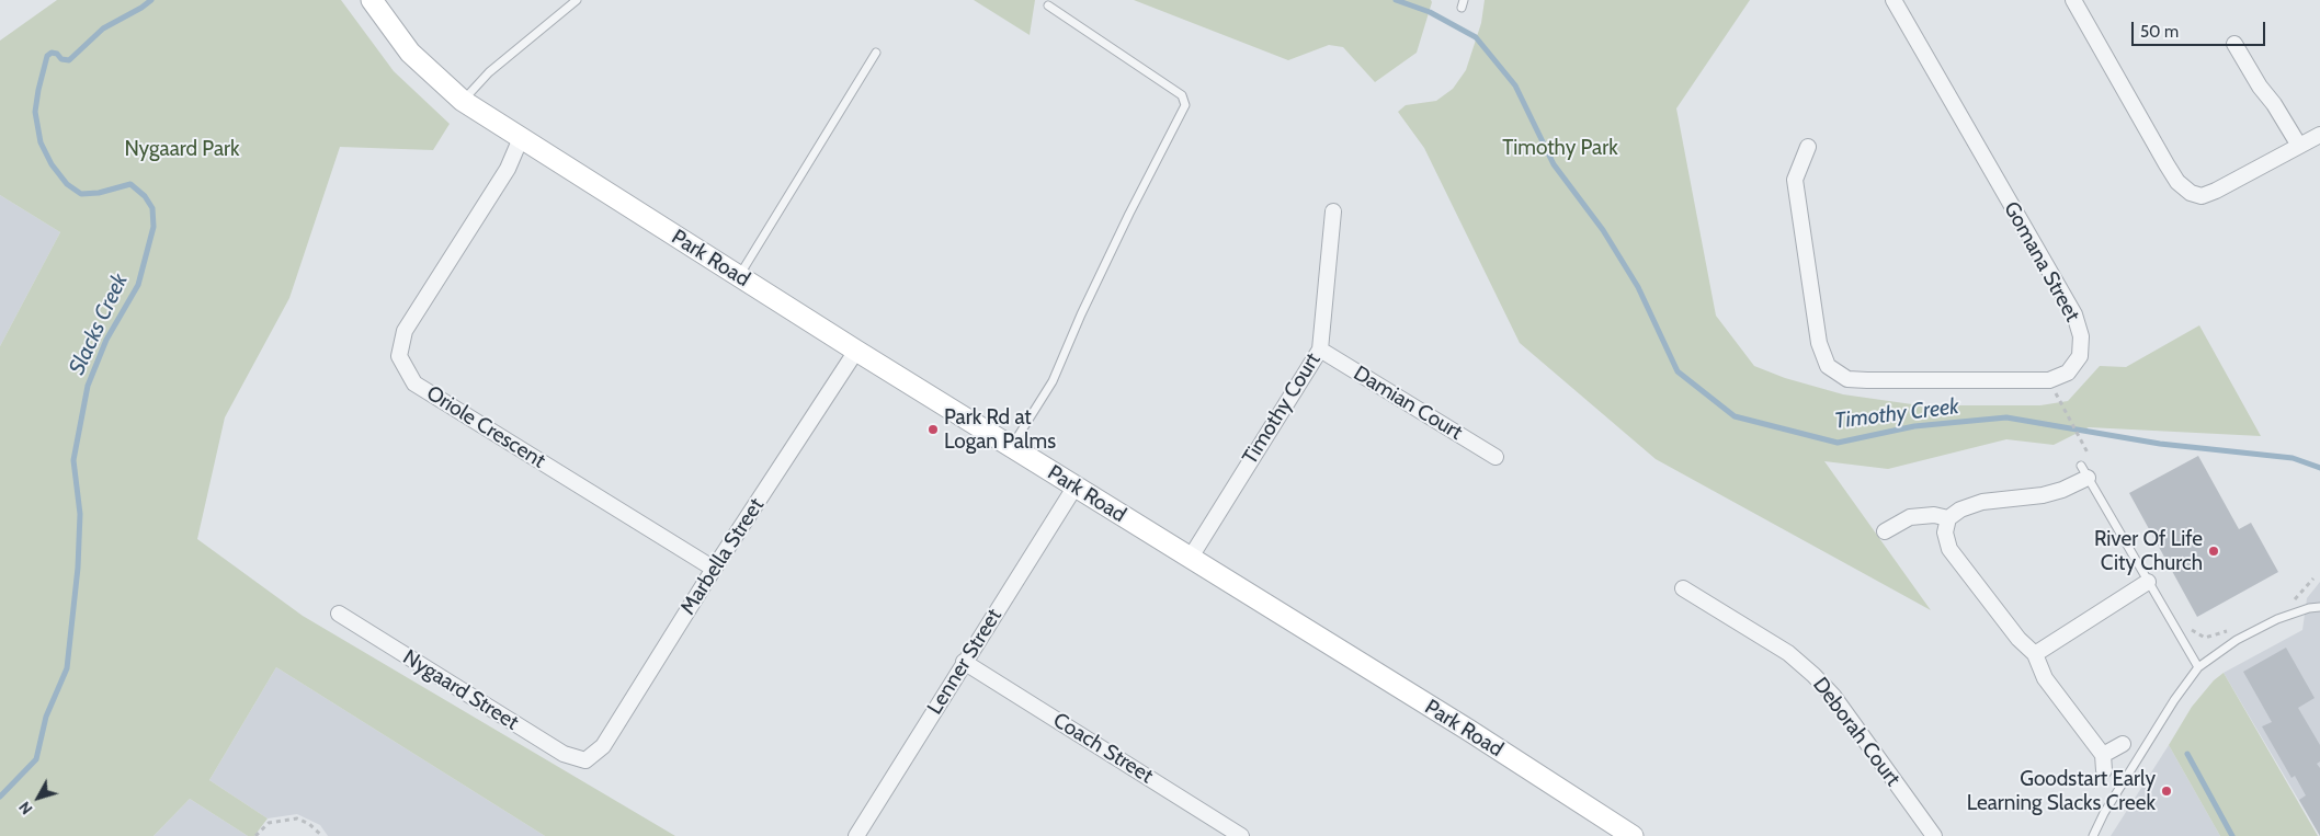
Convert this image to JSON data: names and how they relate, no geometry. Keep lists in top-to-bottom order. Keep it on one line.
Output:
{"streets":{"street":["Park Road","Gomana Street","Damian Court","Timothy Court","Oriole Crescent","Marbella Street","Lenner Street","Nygaard Street","Deborah Court","Coach Street"]},"crossings":[["Park Road","Timothy Court"],["Park Road","Oriole Crescent"],["Park Road","Marbella Street"],["Park Road","Lenner Street"],["Damian Court","Timothy Court"],["Oriole Crescent","Marbella Street"],["Marbella Street","Nygaard Street"],["Lenner Street","Coach Street"]],"water":["Slacks Creek","Timothy Creek"],"parks":["Timothy Park","Nygaard Park"],"places":["Park Rd at Logan Palms","River Of Life City Church","Goodstart Early Learning Slacks Creek"],"scale_bar":"50 m","north":"bottom left"}
